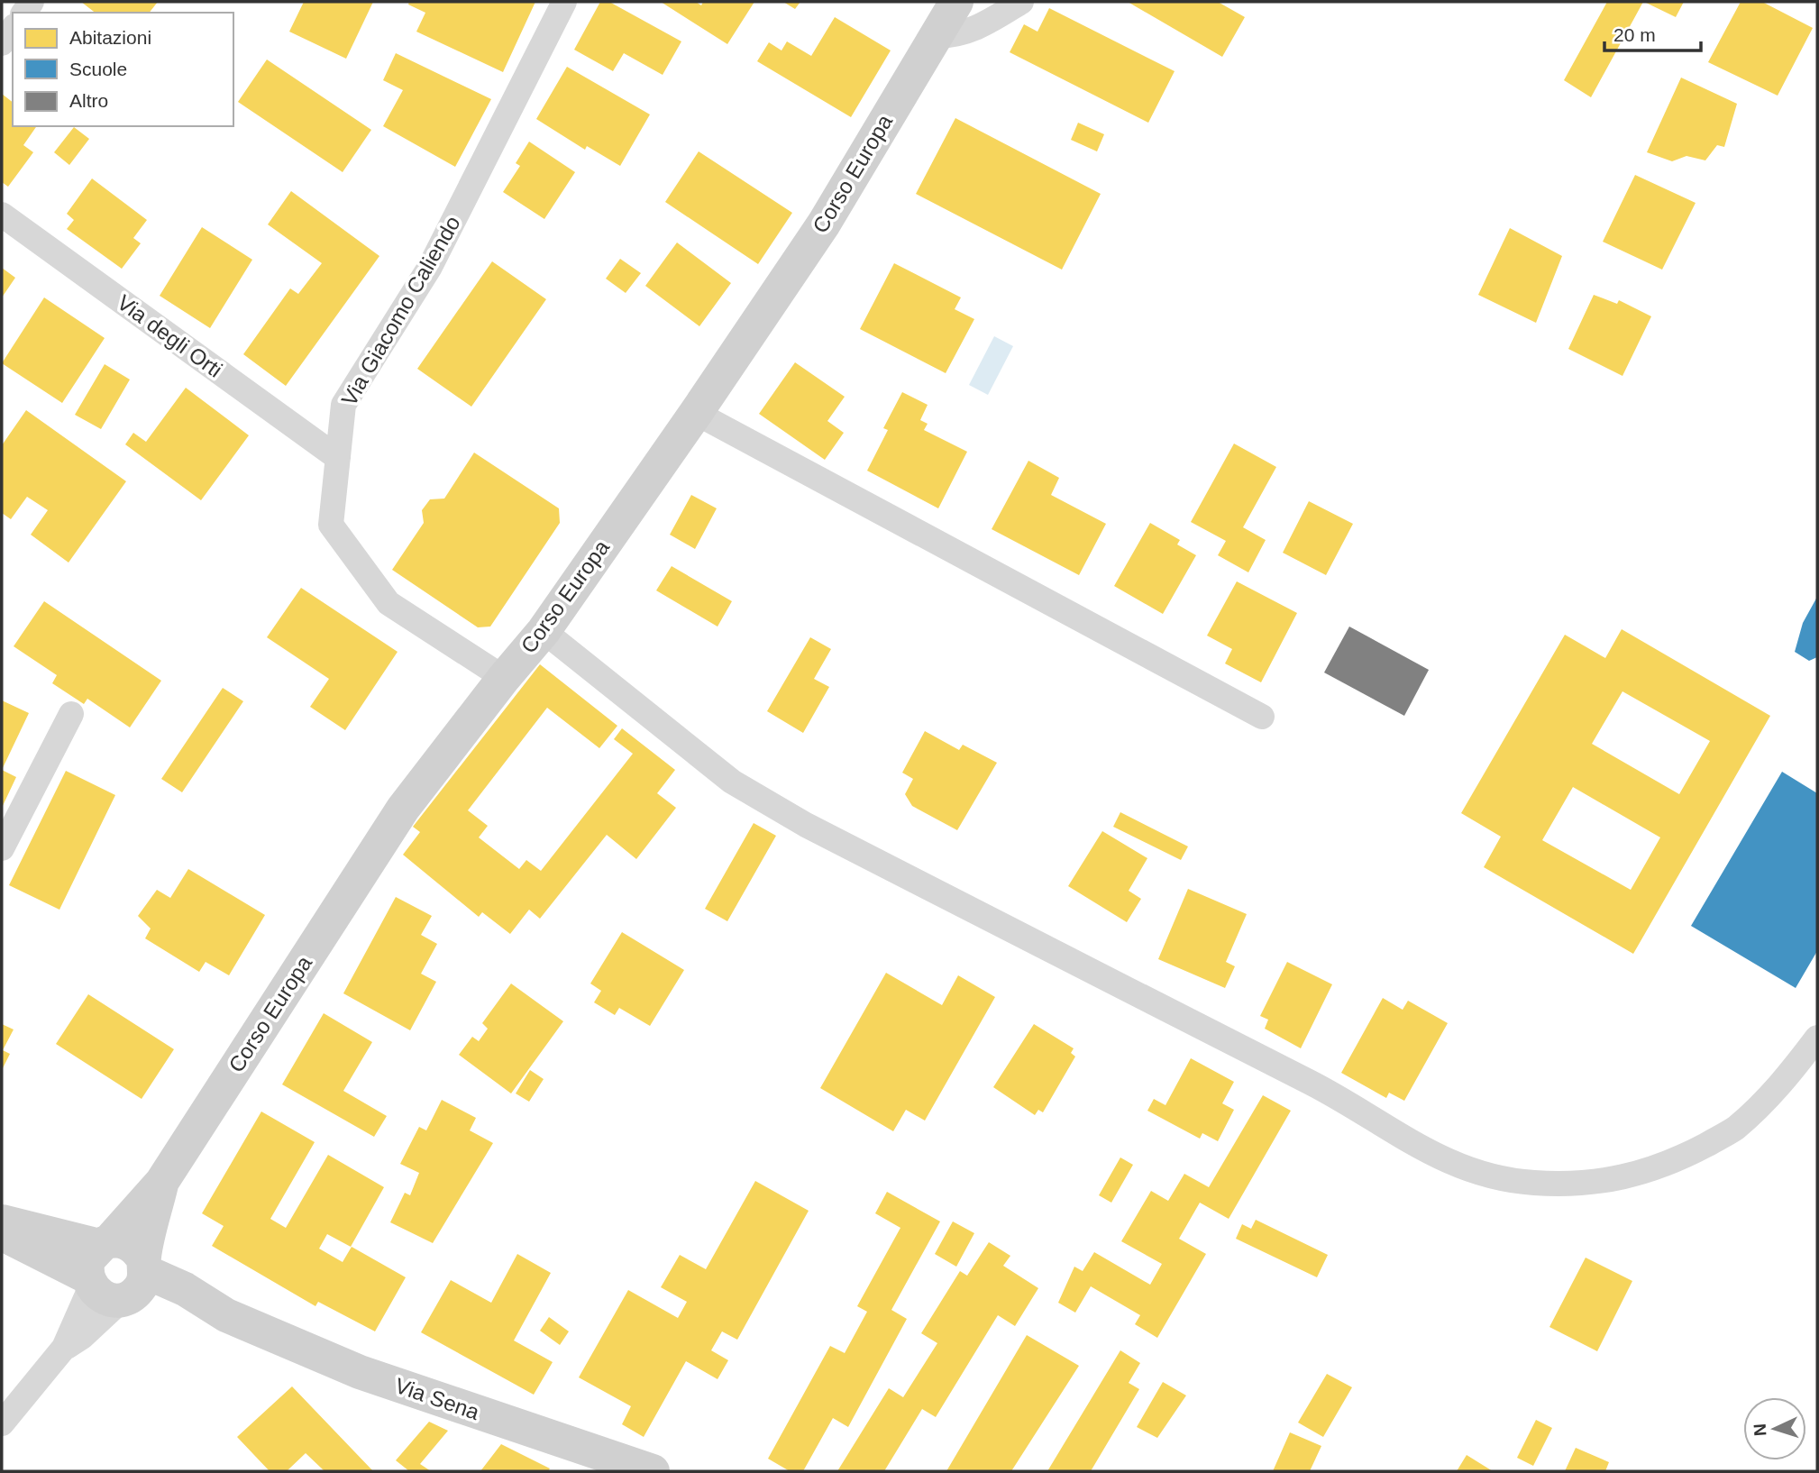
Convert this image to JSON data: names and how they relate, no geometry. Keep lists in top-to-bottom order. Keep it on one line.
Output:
{"streets":{"main road":["Corso Europa","Via Sena"],"street":["Via Giacomo Caliendo","Via degli Orti"]},"crossings":[["Corso Europa","Via Giacomo Caliendo"],["Via Giacomo Caliendo","Via degli Orti"]],"legend":["Abitazioni","Scuole","Altro"],"scale_bar":"20 m","north":"left"}
